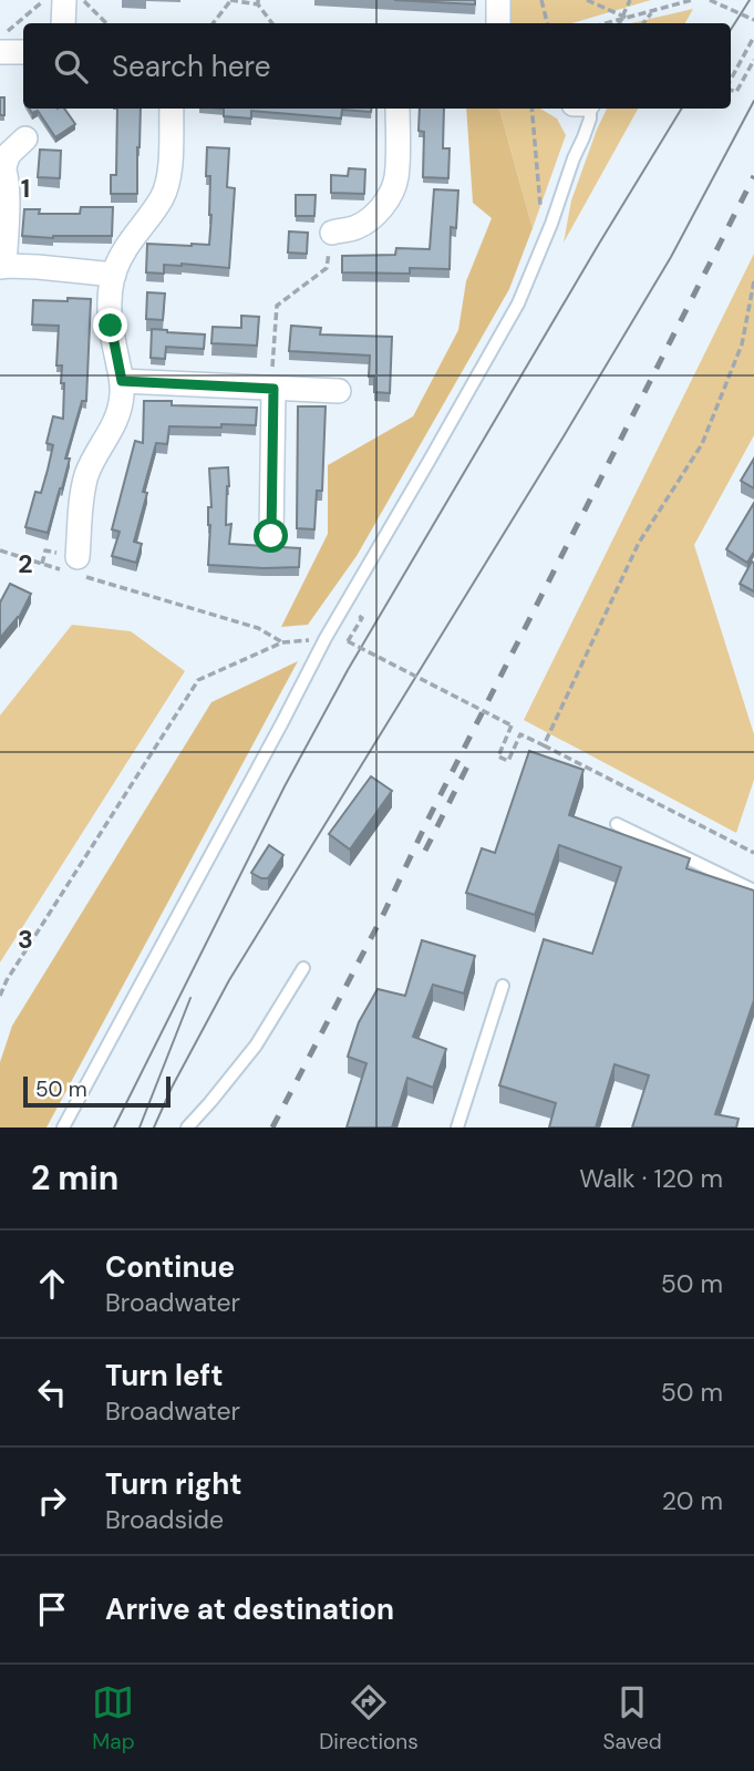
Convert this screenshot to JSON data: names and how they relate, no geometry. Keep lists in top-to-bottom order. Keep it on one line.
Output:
{"scale_bar":"50 m","page":{"search":"Search here","scale":"50 m","heading":["2 min","Walk · 120 m"],"list":[["Continue","Broadwater","50 m"],["Turn left","Broadwater","50 m"],["Turn right","Broadside","20 m"],"Arrive at destination"],"nav":["Map","Directions","Saved"]},"grid":{"rows":["1","2","3"]}}
